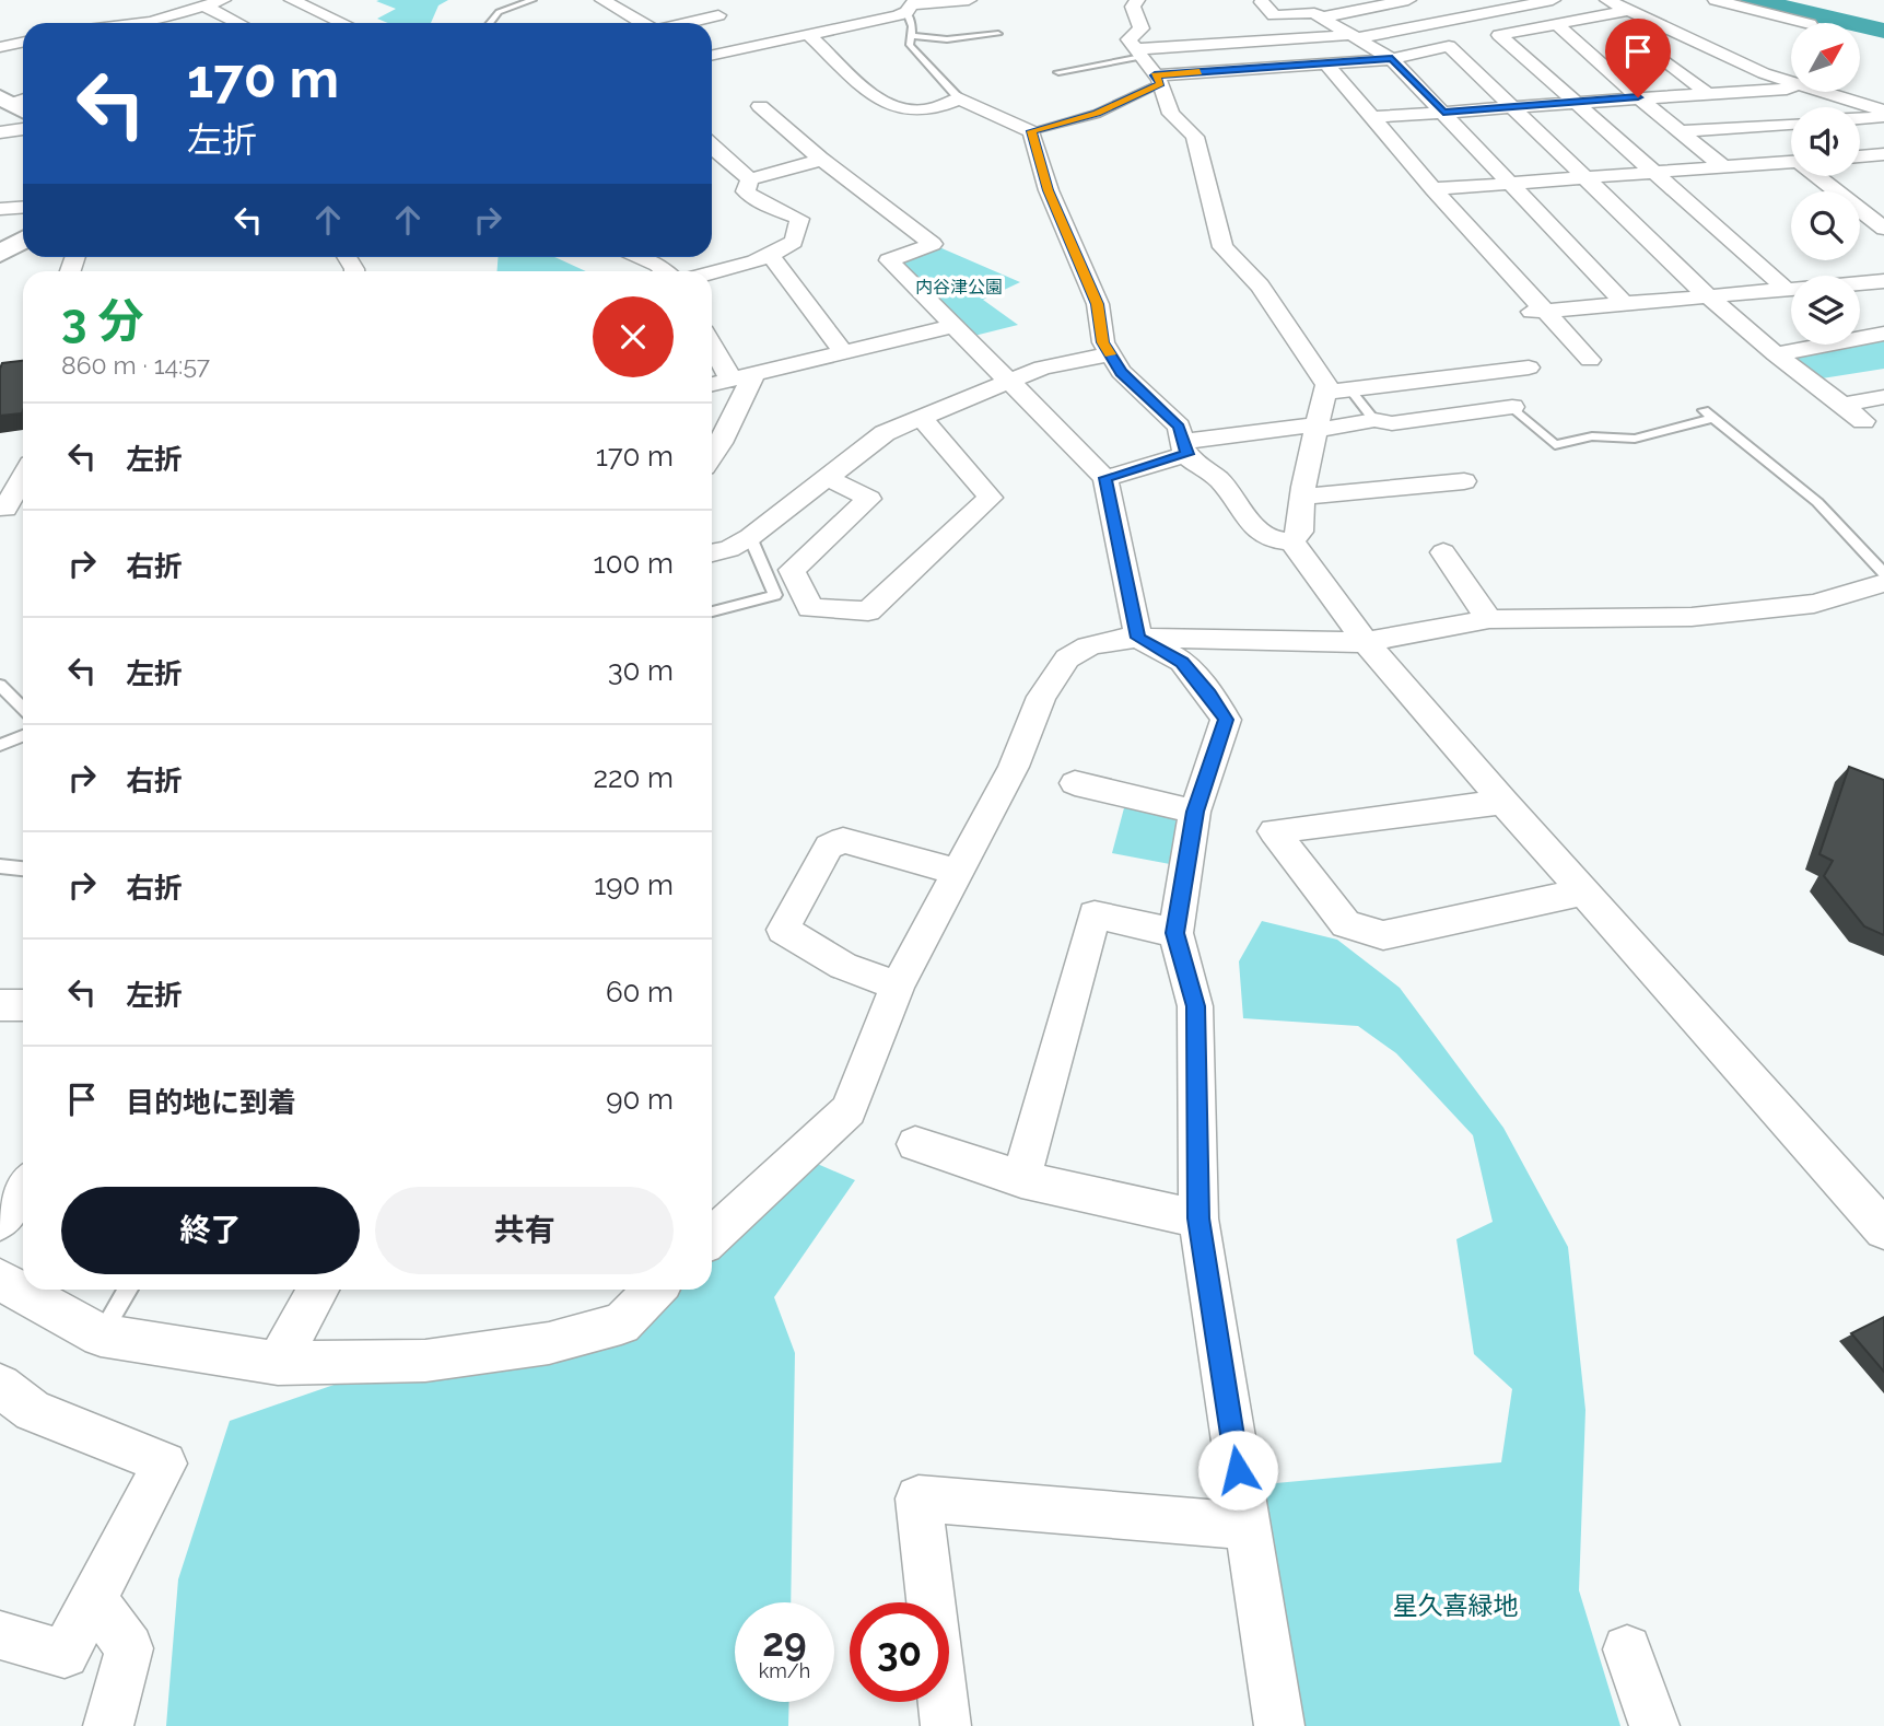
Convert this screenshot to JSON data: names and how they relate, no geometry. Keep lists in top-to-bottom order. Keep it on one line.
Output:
{"parks":["内谷津公園","星久喜緑地"],"north":"top right","page":{"turn":["170 m","左折"],"heading":["3 分","860 m · 14:57"],"list":[{"name":"左折","value":"170 m"},{"name":"右折","value":"100 m"},{"name":"左折","value":"30 m"},{"name":"右折","value":"220 m"},{"name":"右折","value":"190 m"},{"name":"左折","value":"60 m"},{"name":"目的地に到着","value":"90 m"}],"buttons":["終了","共有"],"speed":"29 km/h","limit":"30"}}
